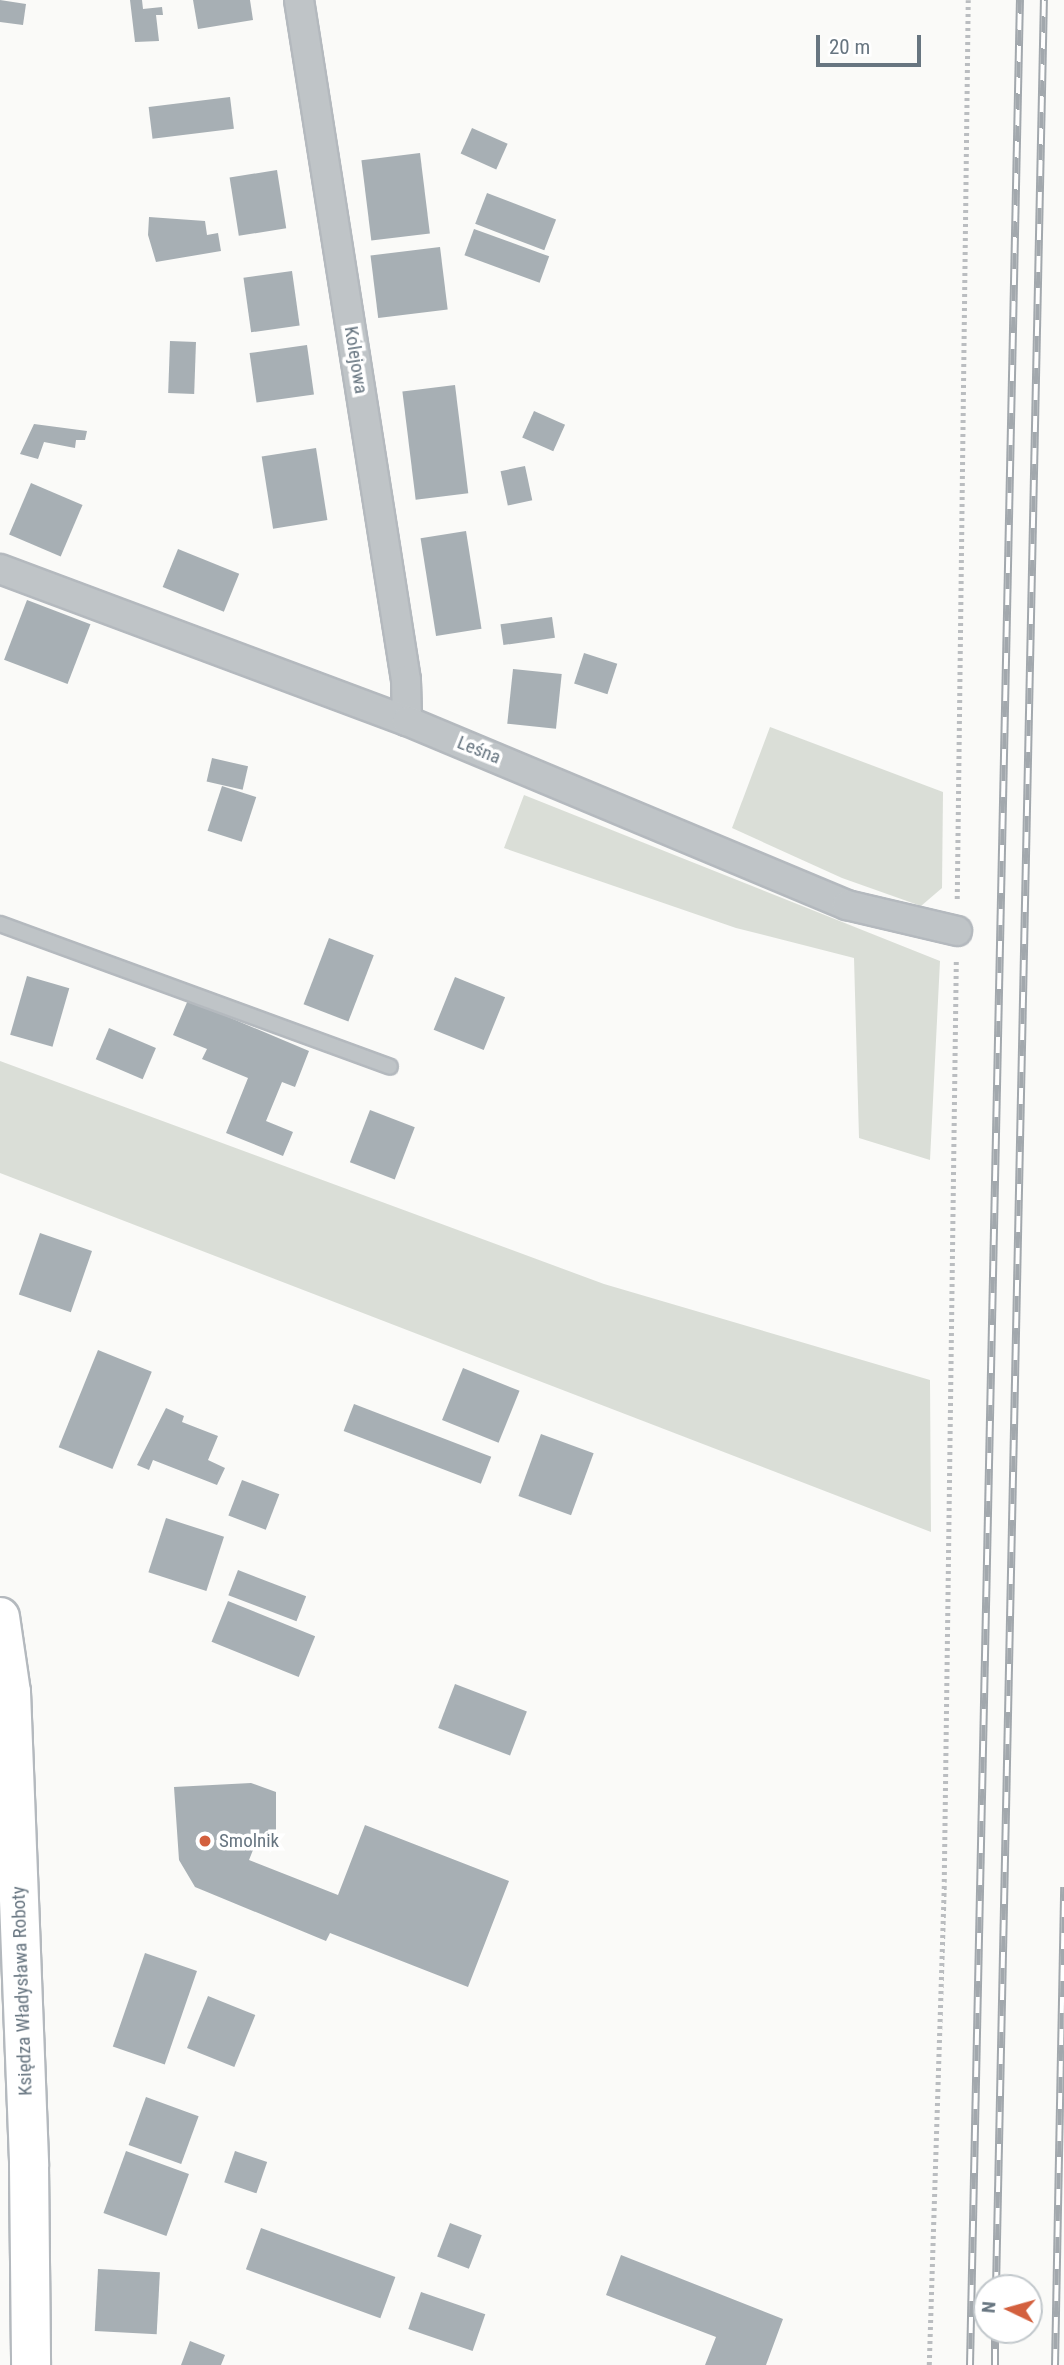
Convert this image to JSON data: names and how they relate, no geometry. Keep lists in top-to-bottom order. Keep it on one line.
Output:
{"streets":{"main road":["Księdza Władysława Roboty"],"street":["Kolejowa","Leśna"]},"crossings":[["Kolejowa","Leśna"]],"places":["Smolnik"],"scale_bar":"20 m","north":"left"}
